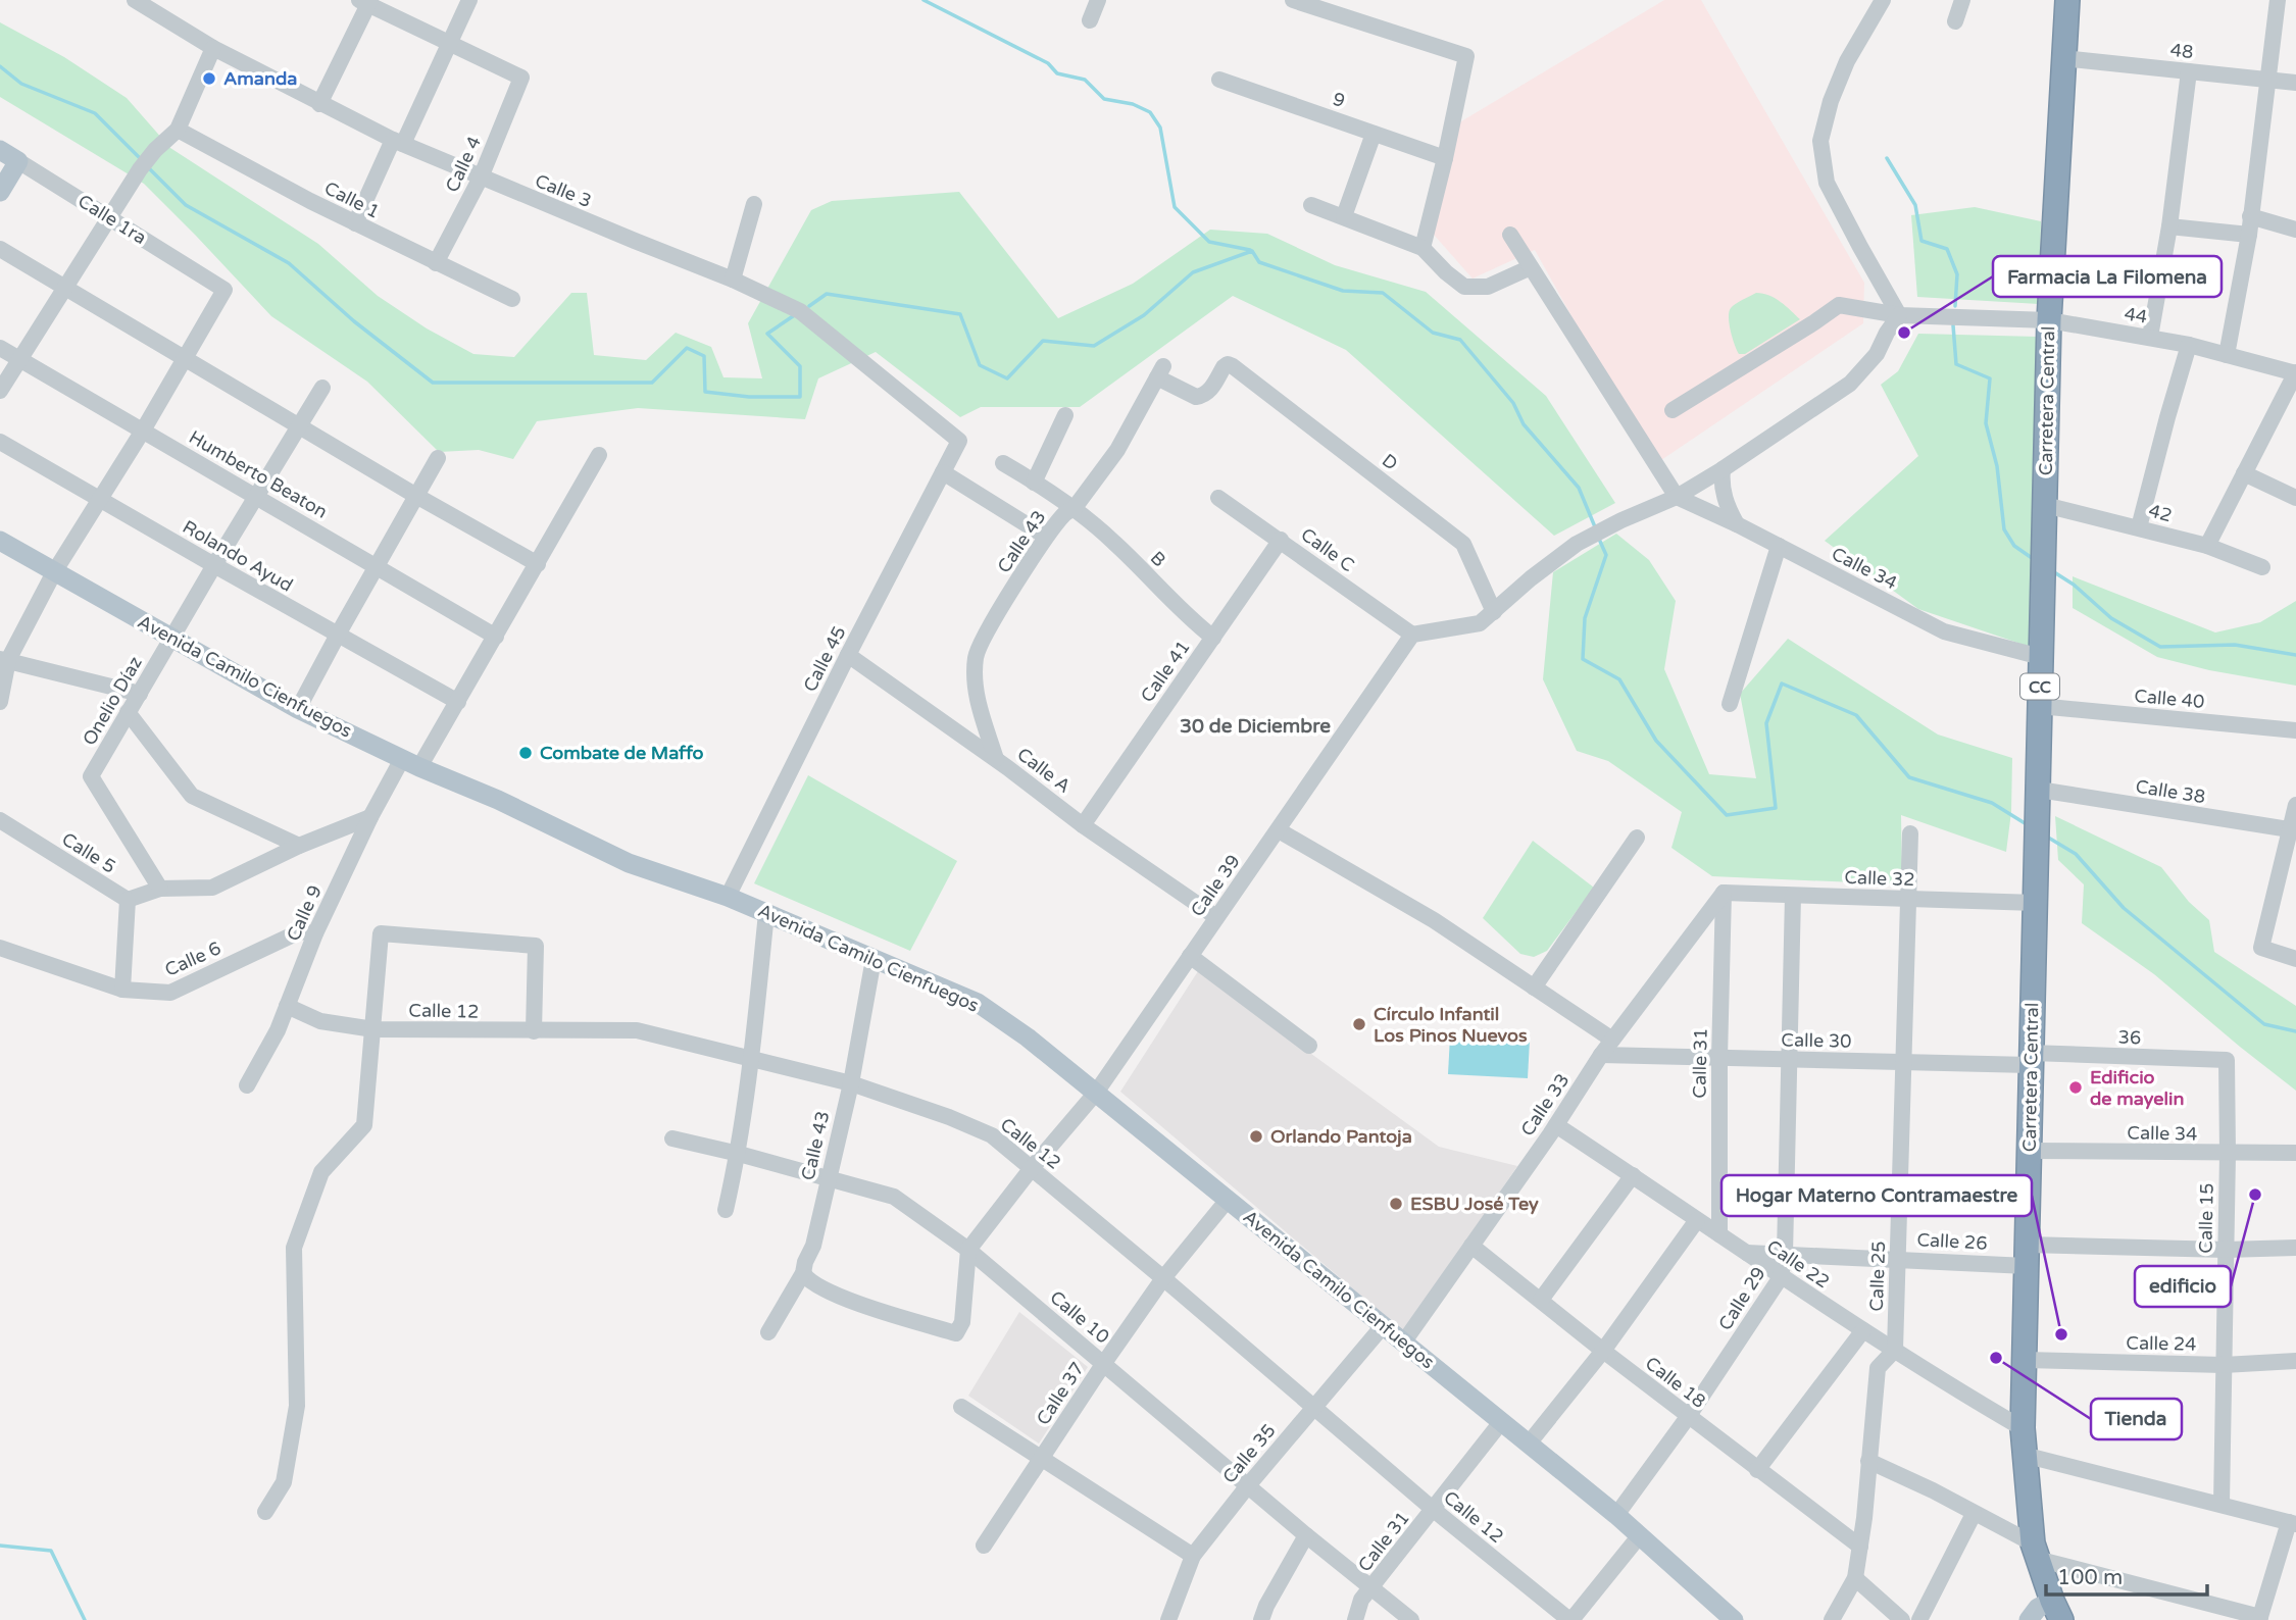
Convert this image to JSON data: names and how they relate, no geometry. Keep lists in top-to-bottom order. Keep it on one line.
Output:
{"streets":{"highway":["Carretera Central","CC"],"main road":["Calle 1ra","Avenida Camilo Cienfuegos"],"street":["48","9","Calle 4","Calle 3","Calle 1","44","D","Humberto Beaton","42","Calle 43","Calle C","Rolando Ayud","B","Calle 34","Calle 45","Calle 41","Calle 40","Onelio Díaz","Calle A","Calle 38","Calle 5","Calle 32","Calle 39","Calle 9","Calle 6","Calle 12","36","Calle 30","Calle 31","Calle 33","Calle 15","Calle 26","Calle 22","Calle 25","Calle 29","Calle 10","Calle 24","Calle 18","Calle 37","Calle 35"]},"crossings":[["48","Carretera Central"],["Calle 4","Calle 3"],["Calle 4","Calle 1"],["Calle 3","Calle 45"],["44","Carretera Central"],["Carretera Central","42"],["Carretera Central","Calle 34"],["Carretera Central","Calle 40"],["Carretera Central","Calle 38"],["Carretera Central","Calle 32"],["Carretera Central","36"],["Carretera Central","Calle 30"],["Carretera Central","Calle 26"],["Carretera Central","Calle 22"],["Carretera Central","Calle 24"],["D","Calle 43"],["Humberto Beaton","Onelio Díaz"],["Humberto Beaton","Calle 9"],["Calle 43","B"],["Calle 43","Avenida Camilo Cienfuegos"],["Calle 43","Calle A"],["Calle 43","Calle 12"],["Calle 43","Calle 10"],["Calle C","Calle 41"],["Calle C","Calle 39"],["Rolando Ayud","Onelio Díaz"],["Rolando Ayud","Calle 9"],["B","Calle 41"],["Calle 34","Calle 15"],["Calle 45","Avenida Camilo Cienfuegos"],["Calle 45","Calle A"],["Calle 41","Calle A"],["Avenida Camilo Cienfuegos","Onelio Díaz"],["Avenida Camilo Cienfuegos","Calle 39"],["Avenida Camilo Cienfuegos","Calle 9"],["Avenida Camilo Cienfuegos","Calle 31"],["Avenida Camilo Cienfuegos","Calle 33"],["Avenida Camilo Cienfuegos","Calle 29"],["Avenida Camilo Cienfuegos","Calle 37"],["Avenida Camilo Cienfuegos","Calle 35"],["Calle A","Calle 39"],["Calle 32","Calle 31"],["Calle 32","Calle 33"],["Calle 32","Calle 25"],["Calle 32","Calle 29"],["Calle 39","Calle 12"],["Calle 39","Calle 10"],["Calle 9","Calle 6"],["Calle 9","Calle 12"],["Calle 12","Calle 31"],["Calle 12","Calle 37"],["Calle 12","Calle 35"],["36","Calle 30"],["36","Calle 15"],["Calle 30","Calle 31"],["Calle 30","Calle 33"],["Calle 30","Calle 25"],["Calle 30","Calle 29"],["Calle 31","Calle 33"],["Calle 31","Calle 22"],["Calle 31","Calle 10"],["Calle 33","Calle 22"],["Calle 33","Calle 18"],["Calle 15","Calle 24"],["Calle 26","Calle 22"],["Calle 26","Calle 25"],["Calle 26","Calle 29"],["Calle 22","Calle 25"],["Calle 22","Calle 29"],["Calle 29","Calle 18"],["Calle 10","Calle 37"],["Calle 10","Calle 35"]],"districts":["30 de Diciembre"],"places":["Amanda","Farmacia La Filomena","Combate de Maffo","Círculo Infantil Los Pinos Nuevos","Edificio de mayelin","Orlando Pantoja","edificio","ESBU José Tey","Hogar Materno Contramaestre","Tienda"],"scale_bar":"100 m"}
